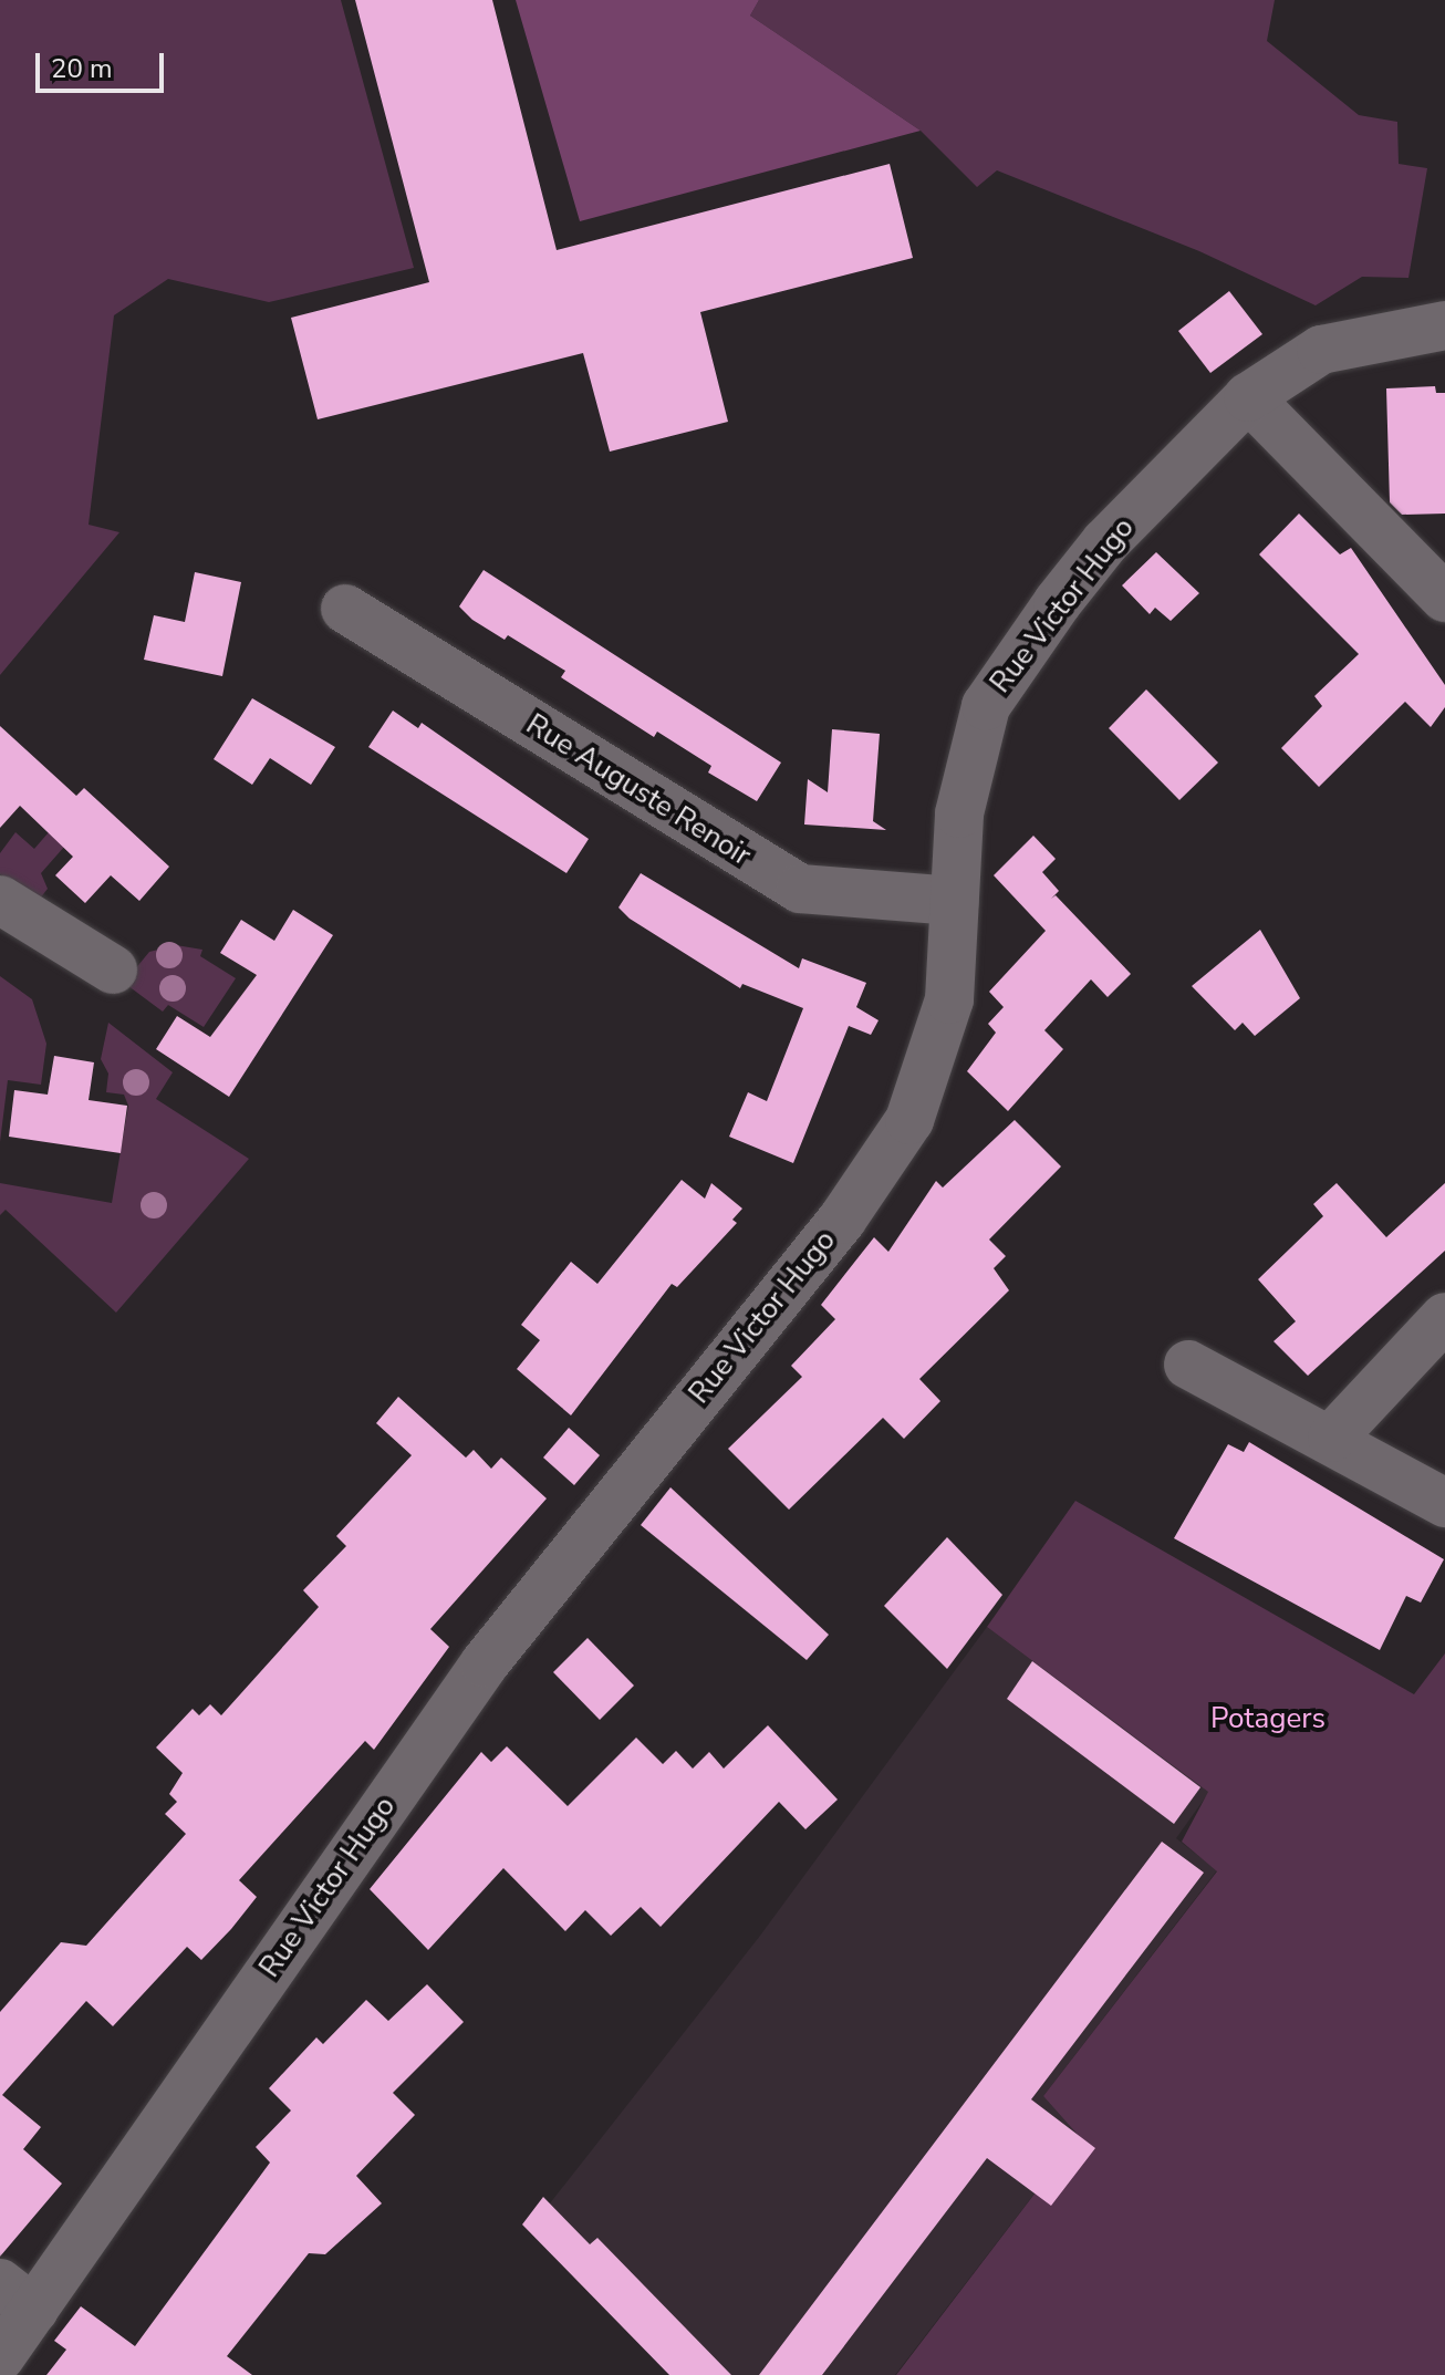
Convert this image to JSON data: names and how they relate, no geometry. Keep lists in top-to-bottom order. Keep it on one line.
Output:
{"streets":{"street":["Rue Victor Hugo","Rue Auguste Renoir"]},"crossings":[["Rue Victor Hugo","Rue Auguste Renoir"]],"parks":["Potagers"],"scale_bar":"20 m"}
